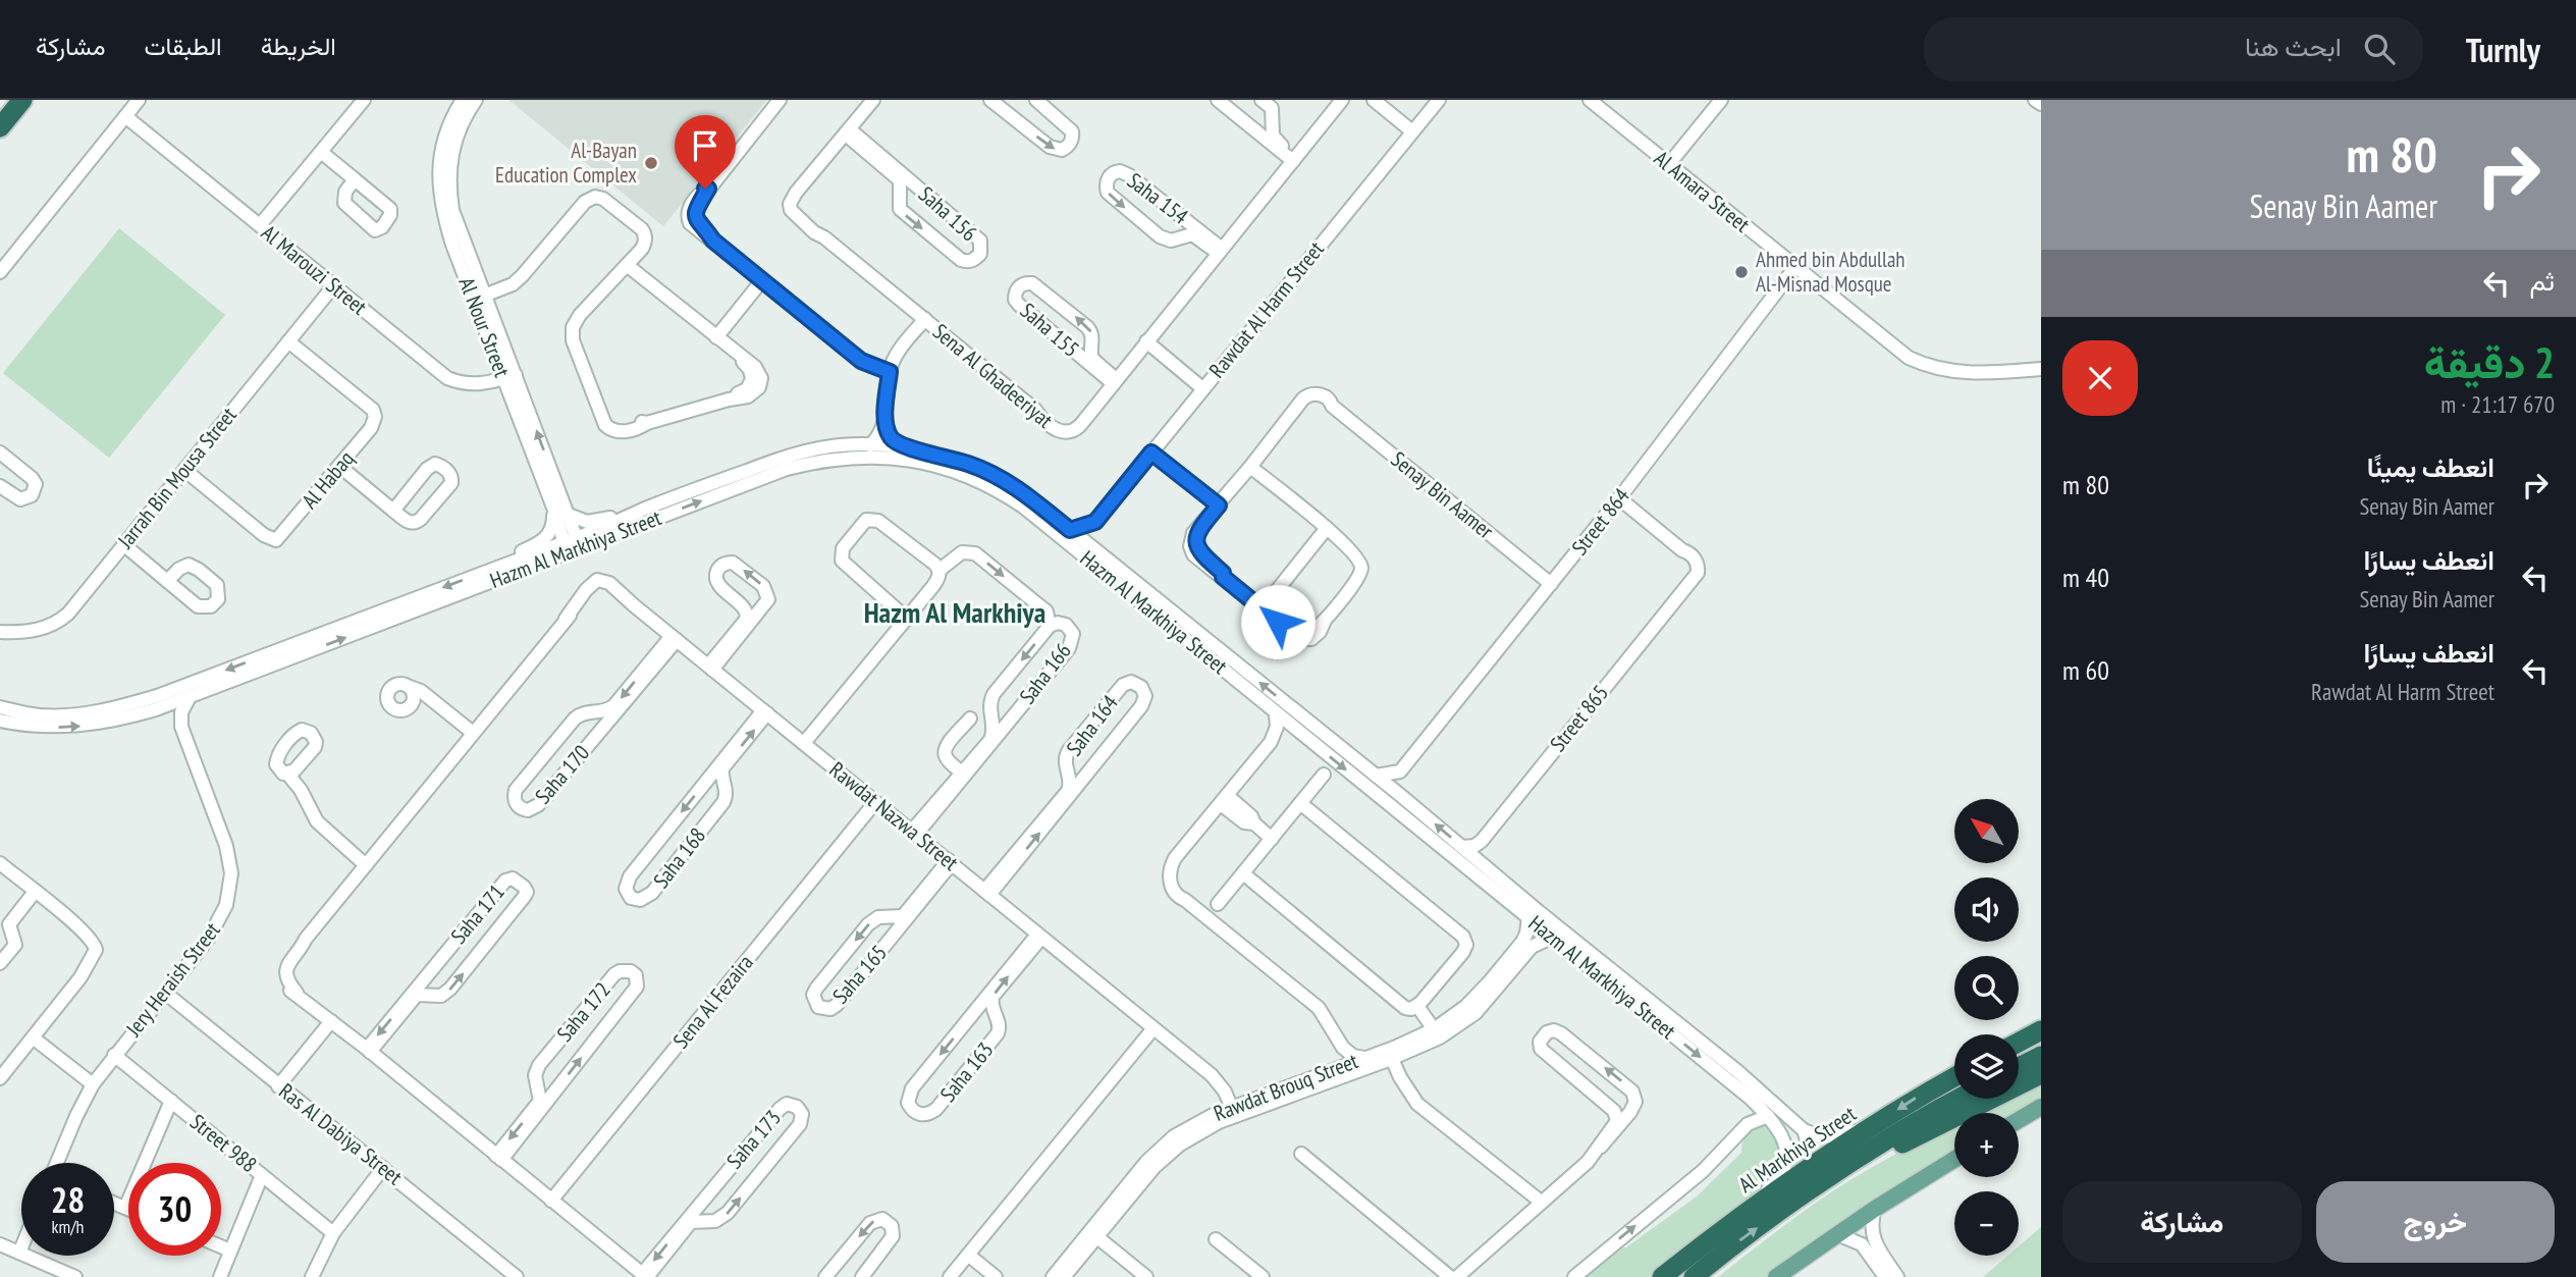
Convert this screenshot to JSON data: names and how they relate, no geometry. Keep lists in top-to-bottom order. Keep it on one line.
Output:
{"streets":{"highway":["Al Markhiya Street"],"street":["Al Amara Street","Saha 154","Saha 156","Al Marouzi Street","Rawdat Al Harm Street","Al Nour Street","Saha 155","Sena Al Ghadeeriyat","Jarrah Bin Mousa Street","Al Habaq","Senay Bin Aamer","Street 864","Hazm Al Markhiya Street","Saha 166","Street 865","Saha 164","Saha 170","Rawdat Nazwa Street","Saha 168","Saha 171","Saha 165","Jery Heraish Street","Sena Al Fezaira","Saha 172","Saha 163","Rawdat Brouq Street","Ras Al Dabiya Street","Saha 173","Street 988"]},"crossings":[["Al Amara Street","Street 864"],["Saha 154","Sena Al Ghadeeriyat"],["Saha 156","Sena Al Ghadeeriyat"],["Al Marouzi Street","Al Nour Street"],["Al Marouzi Street","Jarrah Bin Mousa Street"],["Al Nour Street","Hazm Al Markhiya Street"],["Saha 155","Sena Al Ghadeeriyat"],["Jarrah Bin Mousa Street","Al Habaq"],["Senay Bin Aamer","Street 864"],["Street 864","Street 865"],["Hazm Al Markhiya Street","Rawdat Brouq Street"],["Saha 166","Rawdat Nazwa Street"],["Saha 164","Rawdat Nazwa Street"],["Saha 170","Rawdat Nazwa Street"],["Rawdat Nazwa Street","Saha 168"],["Rawdat Nazwa Street","Saha 171"],["Rawdat Nazwa Street","Saha 165"],["Rawdat Nazwa Street","Sena Al Fezaira"],["Rawdat Nazwa Street","Saha 172"],["Rawdat Nazwa Street","Saha 163"],["Rawdat Nazwa Street","Rawdat Brouq Street"],["Rawdat Nazwa Street","Saha 173"],["Jery Heraish Street","Ras Al Dabiya Street"],["Jery Heraish Street","Street 988"]],"districts":["Hazm Al Markhiya"],"places":["Al-Bayan Education Complex","Ahmed bin Abdullah Al-Misnad Mosque"],"north":"top left","page":{"header":"Turnly","search":"ابحث هنا","nav":["الخريطة","الطبقات","مشاركة"],"turn":["80 m","Senay Bin Aamer"],"then":"ثم","heading":["2 دقيقة","670 m · 21:17"],"list":[{"name":"انعطف يمينًا","note":"Senay Bin Aamer","value":"80 m"},{"name":"انعطف يسارًا","note":"Senay Bin Aamer","value":"40 m"},{"name":"انعطف يسارًا","note":"Rawdat Al Harm Street","value":"60 m"}],"map_buttons":["+","−"],"speed":"28 km/h","limit":"30","buttons":["خروج","مشاركة"]}}
